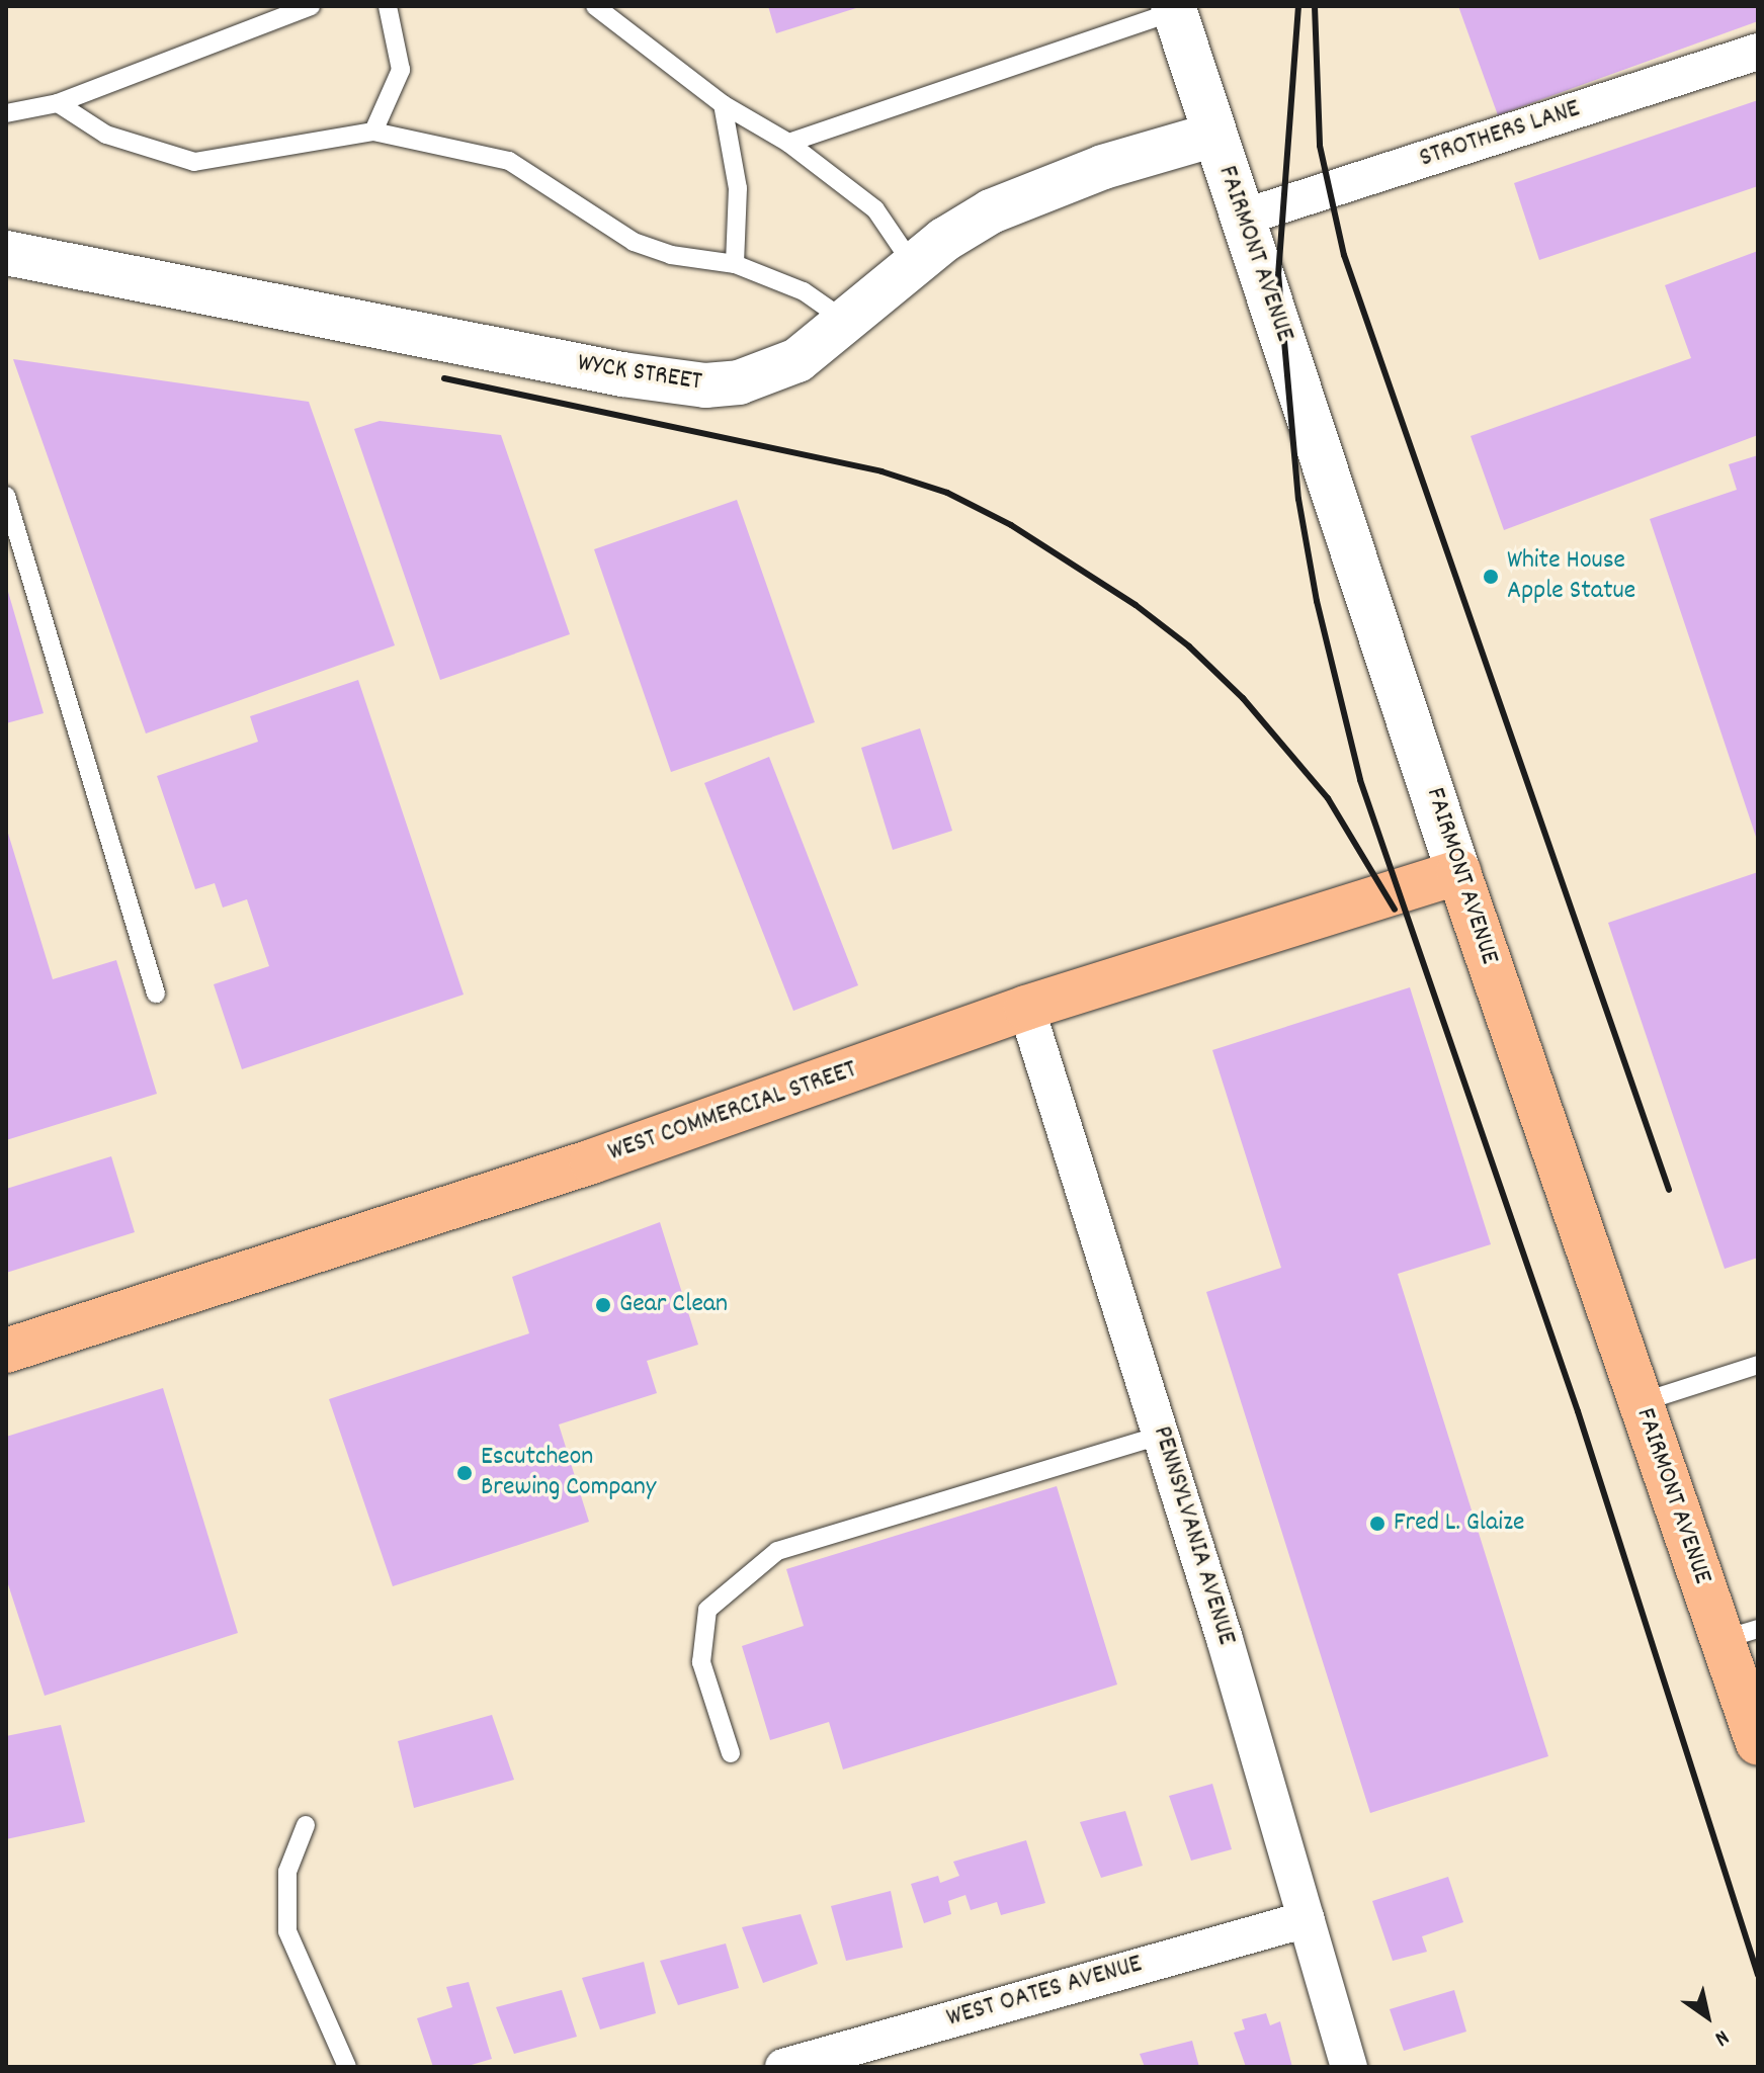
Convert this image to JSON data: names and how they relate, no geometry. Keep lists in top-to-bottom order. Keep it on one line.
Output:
{"streets":{"main road":["FAIRMONT AVENUE","WEST COMMERCIAL STREET"],"street":["STROTHERS LANE","WYCK STREET","PENNSYLVANIA AVENUE","WEST OATES AVENUE"]},"crossings":[["STROTHERS LANE","FAIRMONT AVENUE"],["FAIRMONT AVENUE","WYCK STREET"],["FAIRMONT AVENUE","WEST COMMERCIAL STREET"],["WEST COMMERCIAL STREET","PENNSYLVANIA AVENUE"],["PENNSYLVANIA AVENUE","WEST OATES AVENUE"]],"places":["White House Apple Statue","Gear Clean","Escutcheon Brewing Company","Fred L. Glaize"],"north":"bottom right"}
